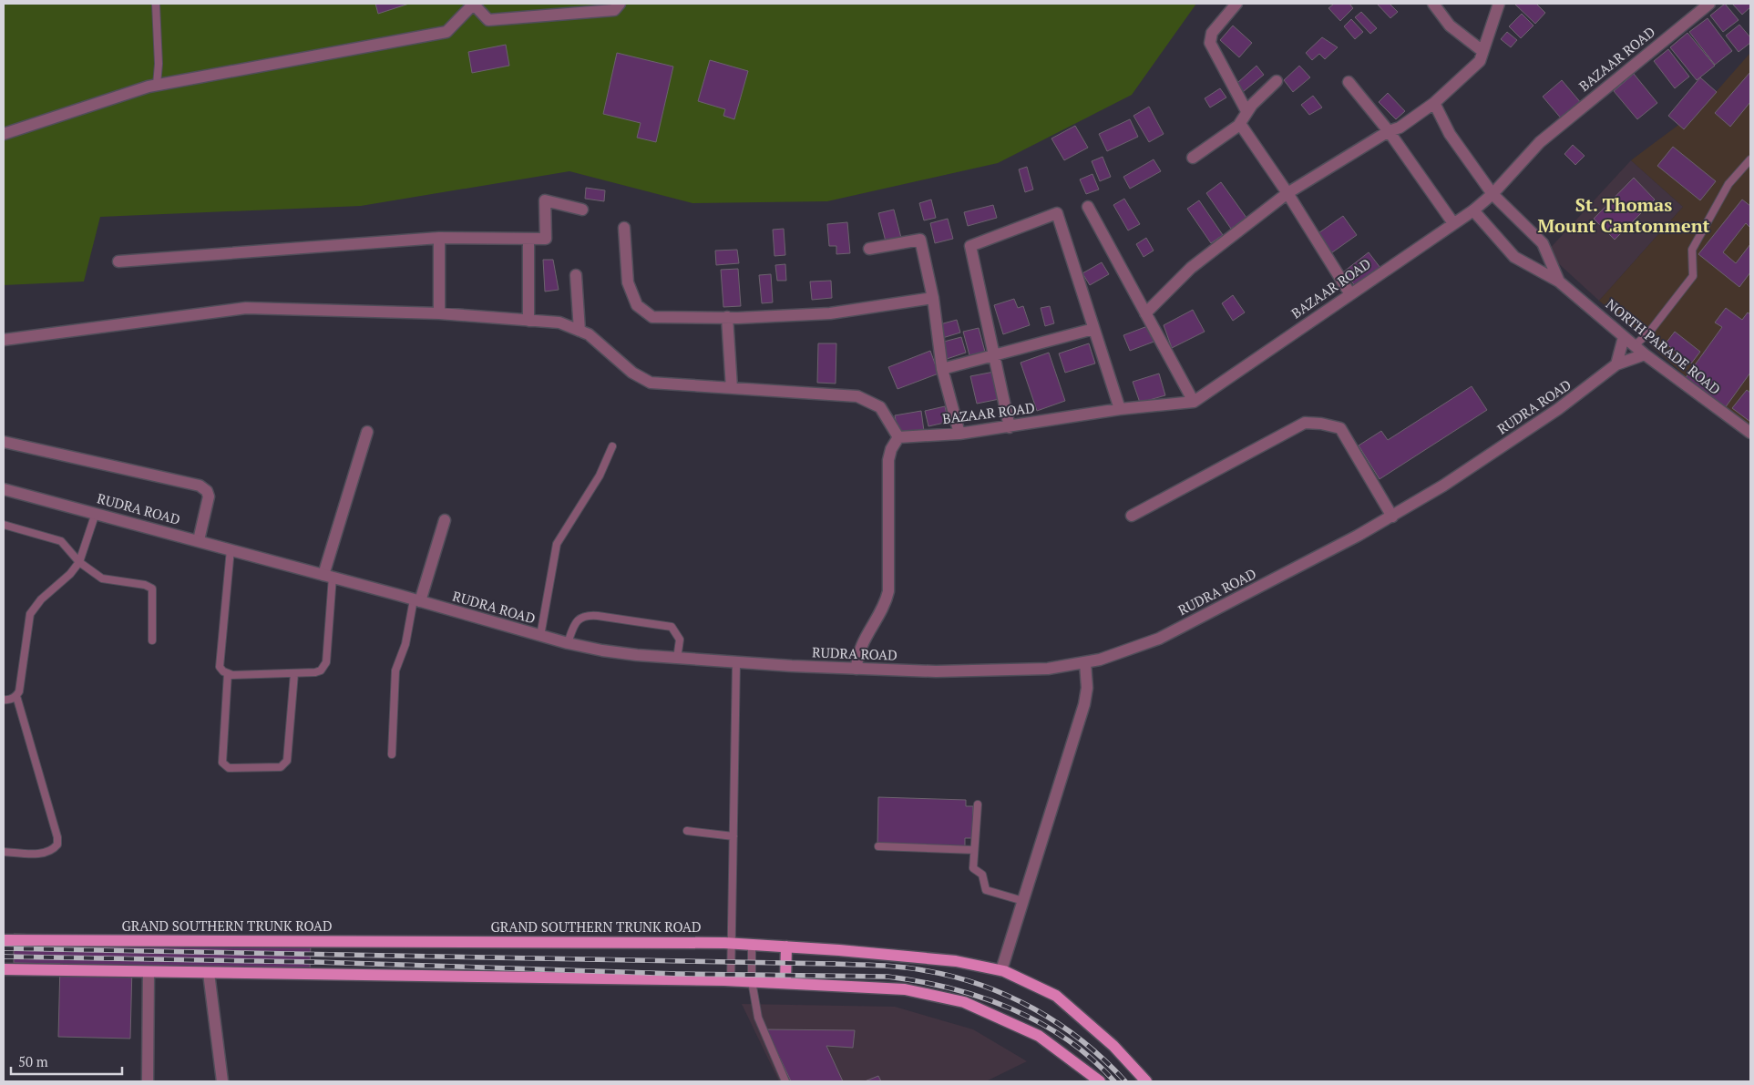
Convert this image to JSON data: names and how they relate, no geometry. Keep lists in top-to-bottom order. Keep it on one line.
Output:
{"streets":{"main road":["GRAND SOUTHERN TRUNK ROAD"],"street":["BAZAAR ROAD","NORTH PARADE ROAD","RUDRA ROAD"]},"crossings":[["BAZAAR ROAD","NORTH PARADE ROAD"],["NORTH PARADE ROAD","RUDRA ROAD"]],"districts":["St. Thomas Mount Cantonment"],"scale_bar":"50 m"}
